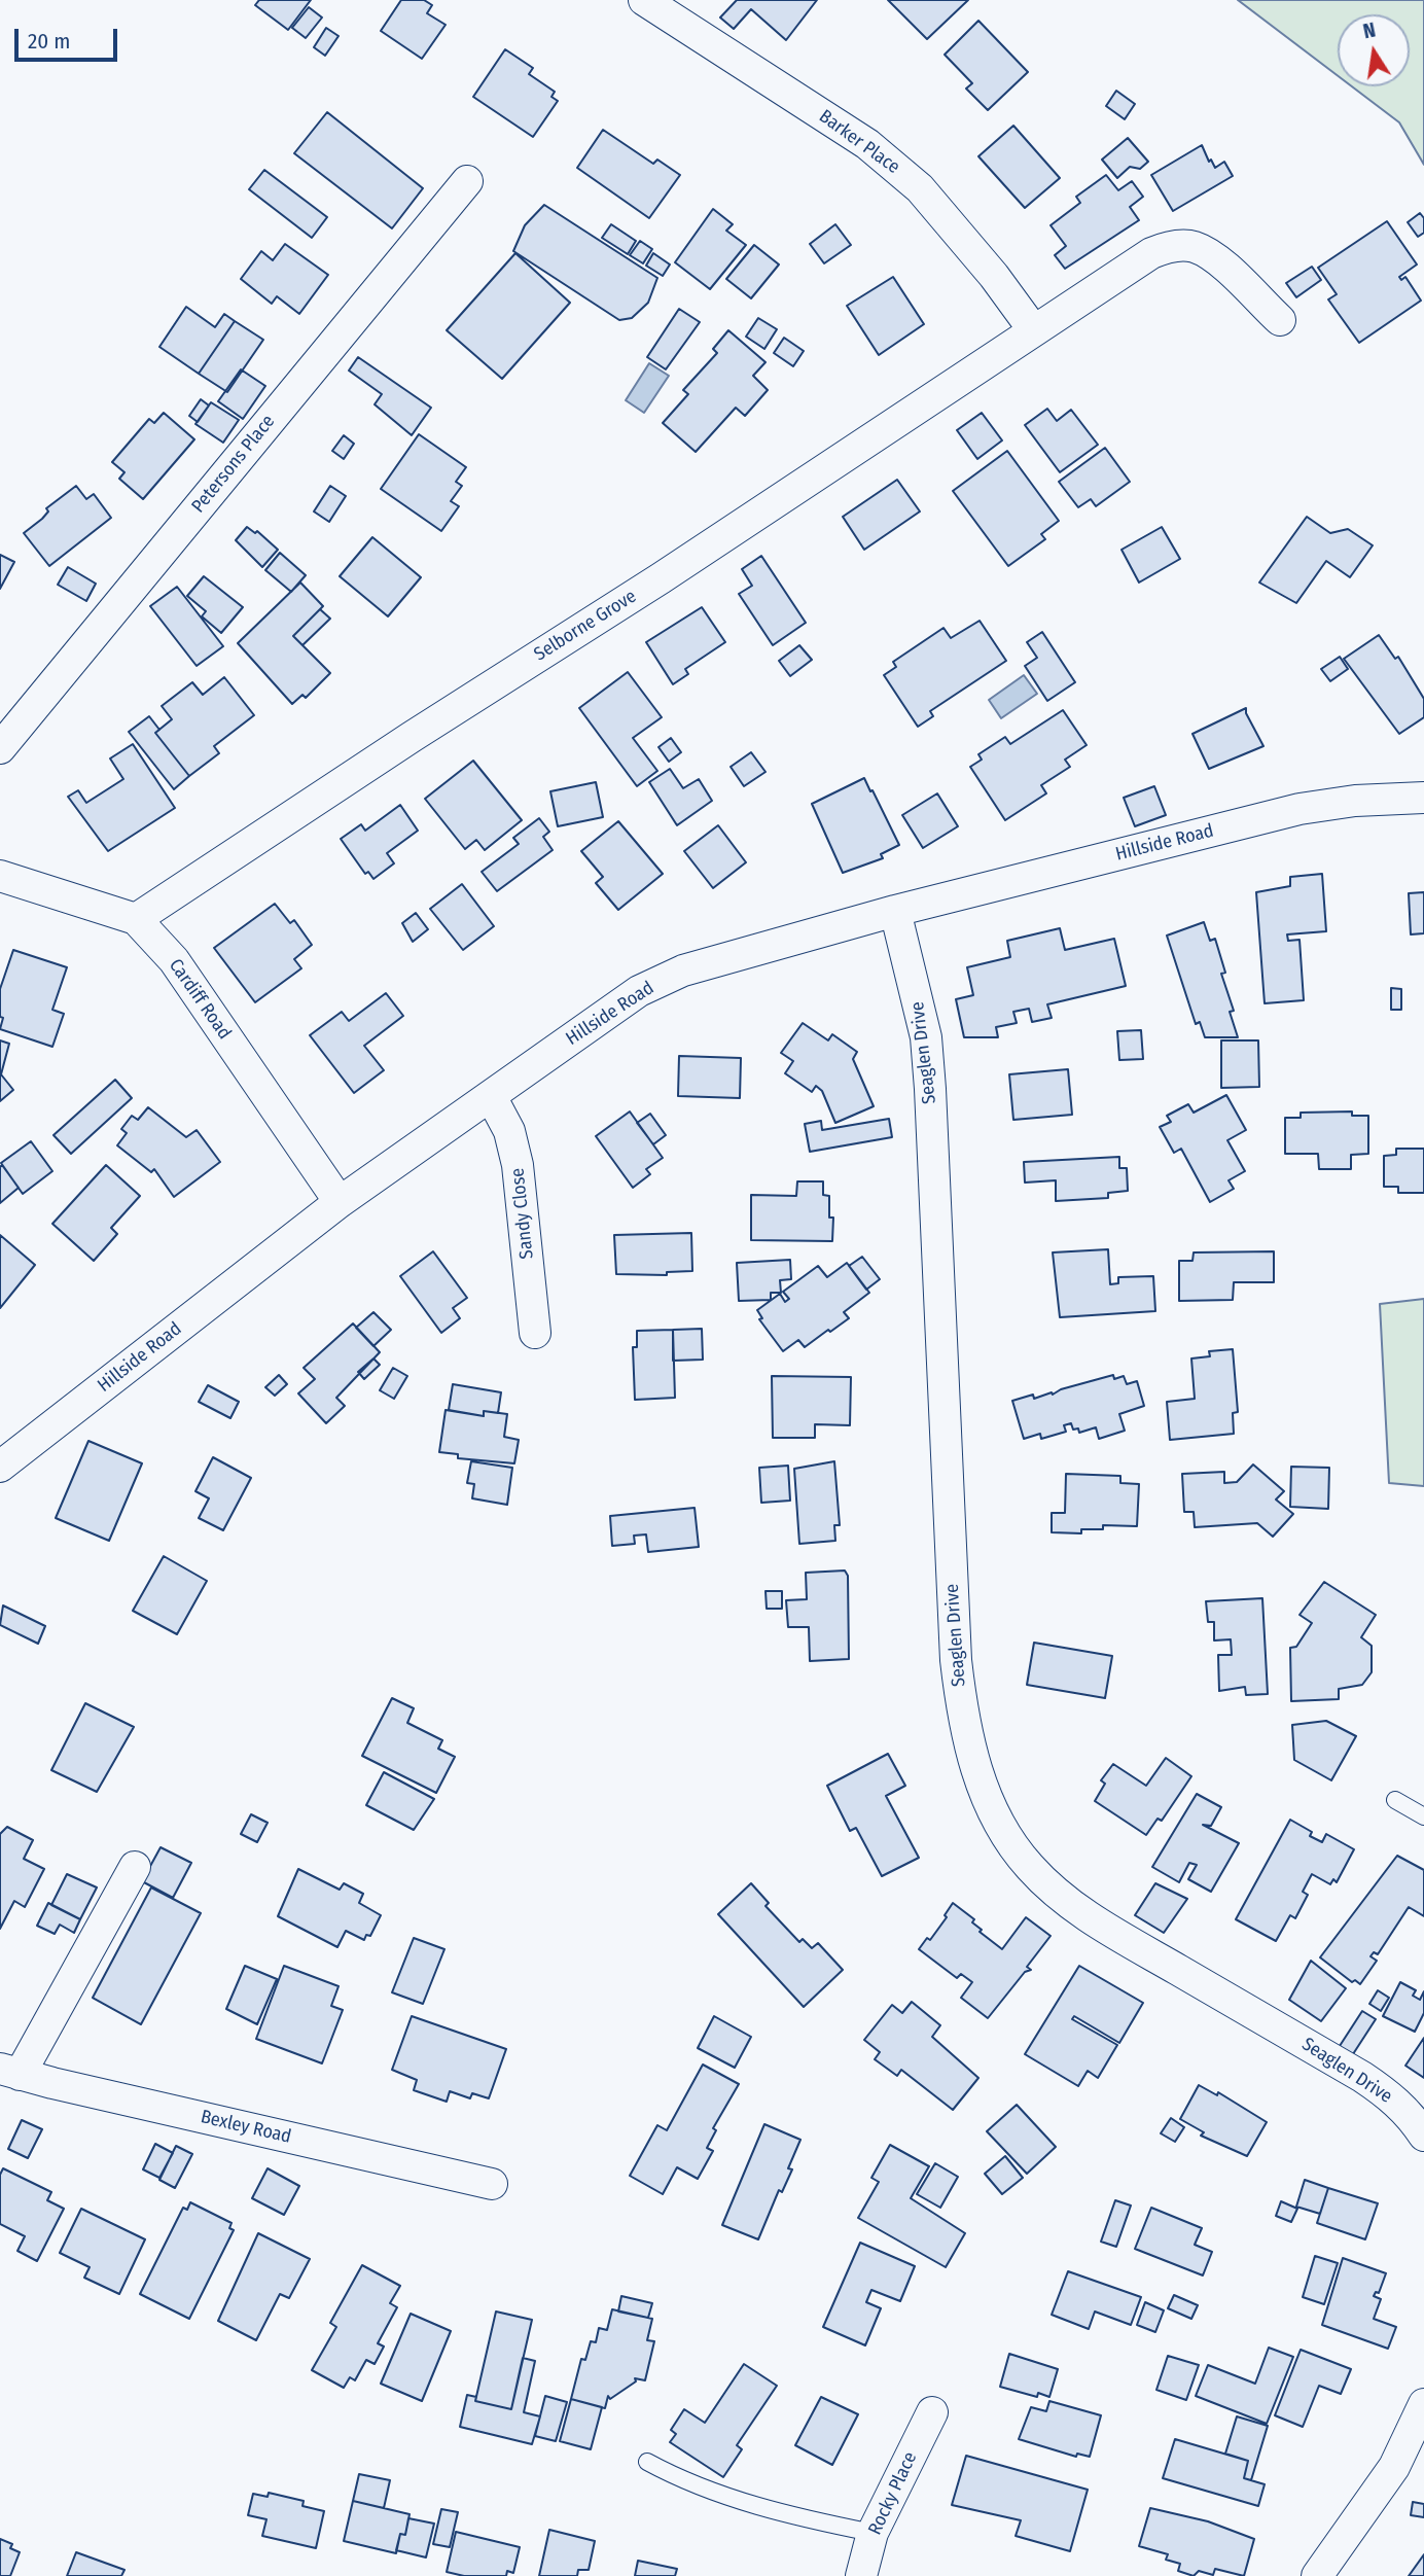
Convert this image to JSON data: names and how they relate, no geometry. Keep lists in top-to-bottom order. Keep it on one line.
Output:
{"streets":{"street":["Barker Place","Petersons Place","Selborne Grove","Hillside Road","Cardiff Road","Seaglen Drive","Sandy Close","Bexley Road","Rocky Place"]},"crossings":[["Barker Place","Selborne Grove"],["Selborne Grove","Cardiff Road"],["Hillside Road","Cardiff Road"],["Hillside Road","Seaglen Drive"],["Hillside Road","Sandy Close"]],"scale_bar":"20 m","north":"top"}
